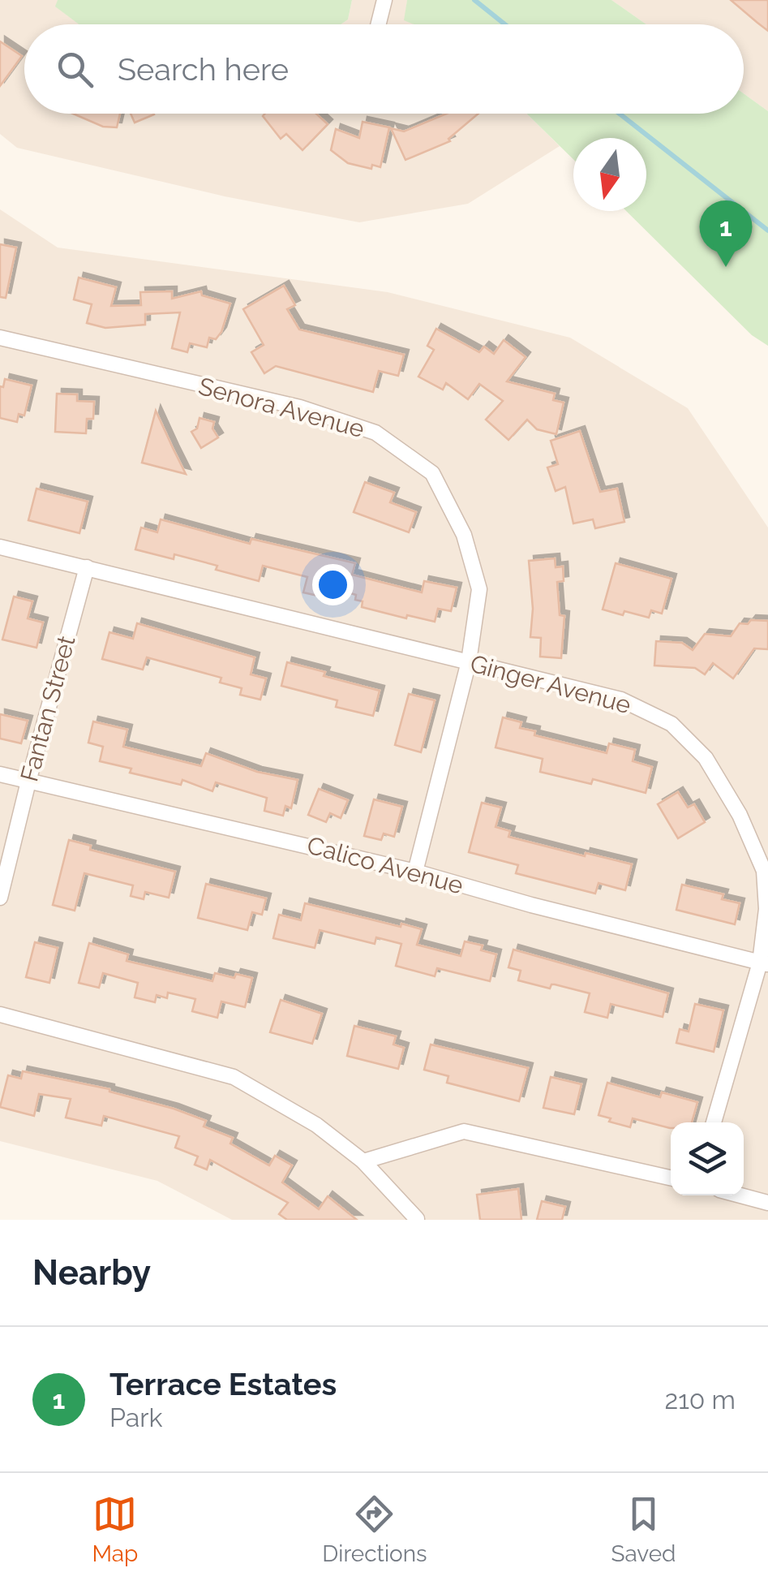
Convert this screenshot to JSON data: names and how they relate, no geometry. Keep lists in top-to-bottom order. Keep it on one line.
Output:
{"streets":{"street":["Senora Avenue","Ginger Avenue","Fantan Street","Calico Avenue"]},"crossings":[["Senora Avenue","Ginger Avenue"],["Senora Avenue","Calico Avenue"],["Ginger Avenue","Fantan Street"],["Ginger Avenue","Calico Avenue"],["Fantan Street","Calico Avenue"]],"north":"bottom","page":{"search":"Search here","pins":"1","heading":"Nearby","list":[{"mark":"1","name":"Terrace Estates","note":"Park","value":"210 m"}],"nav":["Map","Directions","Saved"]}}
